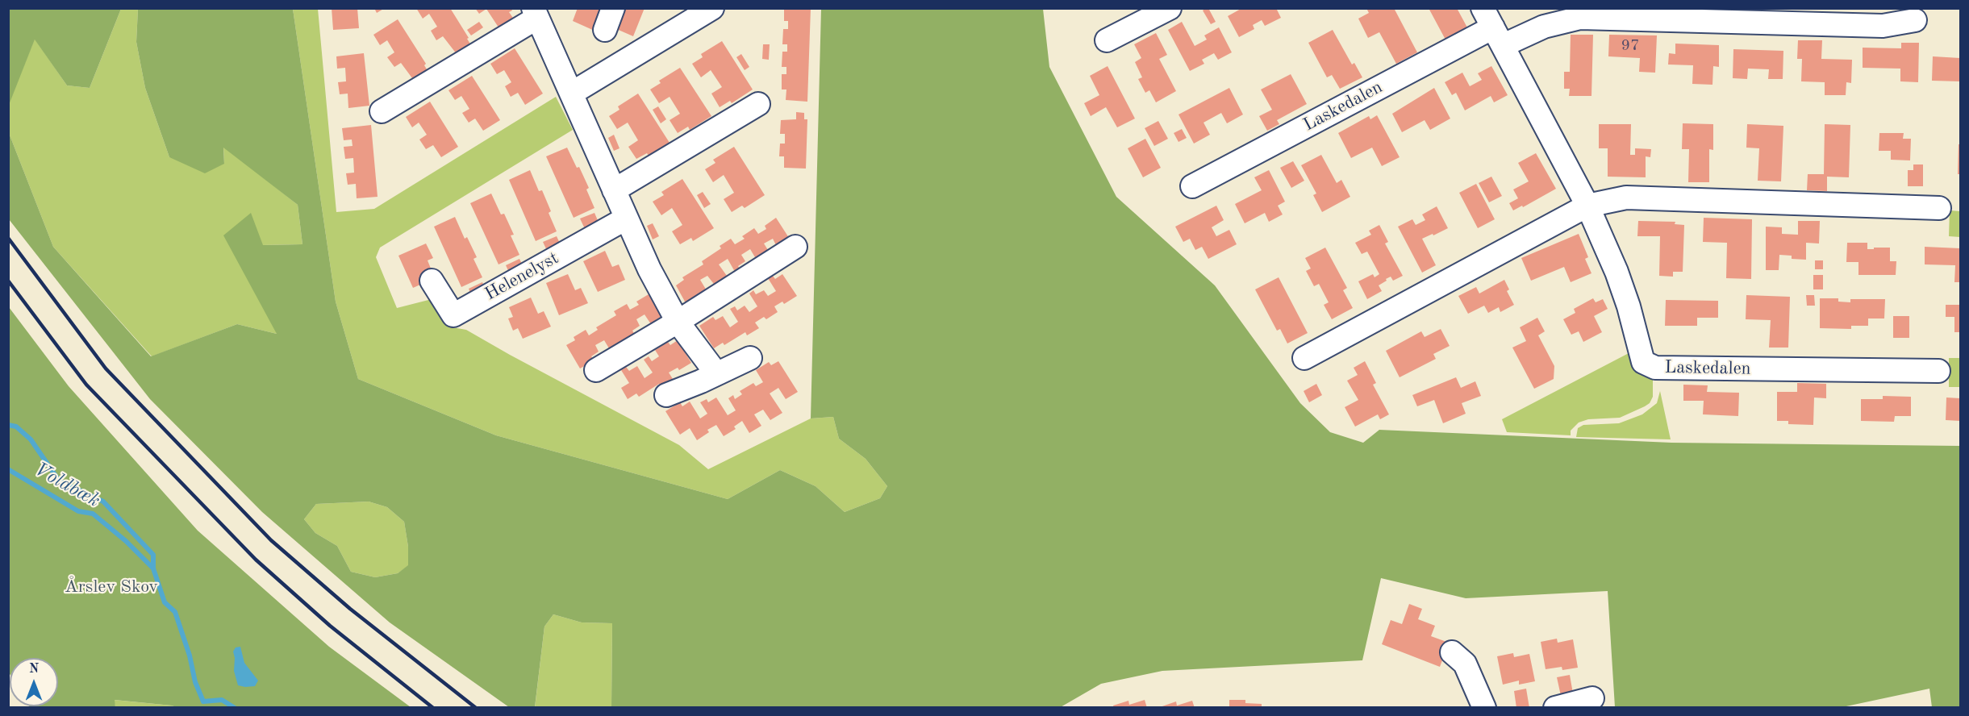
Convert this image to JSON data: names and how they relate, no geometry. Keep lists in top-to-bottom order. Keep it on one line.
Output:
{"streets":{"street":["Laskedalen","Helenelyst"]},"water":["Voldbæk"],"parks":["Årslev Skov"],"house_numbers":["97"],"north":"top"}
